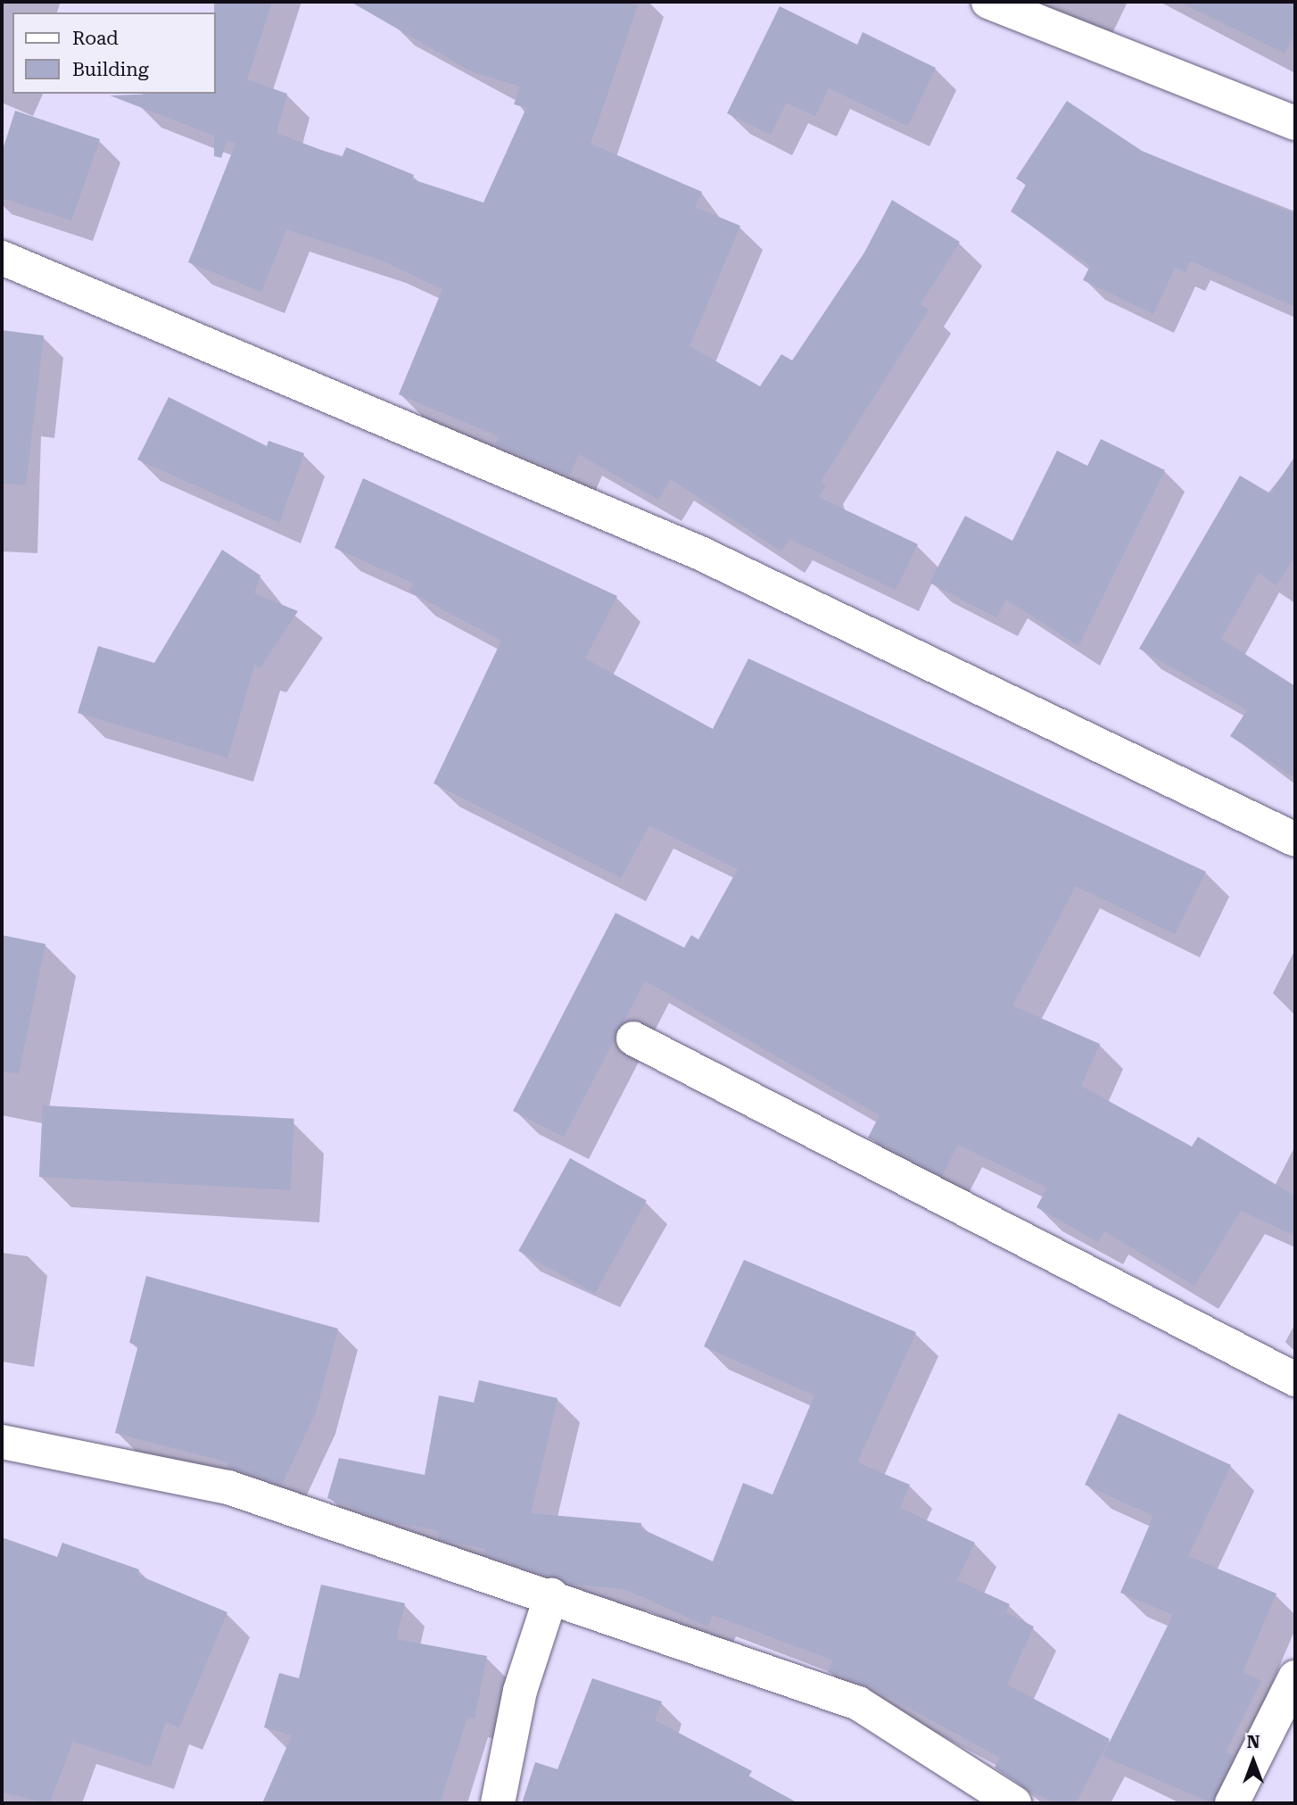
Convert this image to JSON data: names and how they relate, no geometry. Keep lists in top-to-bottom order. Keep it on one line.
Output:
{"legend":["Road","Building"],"north":"top"}
